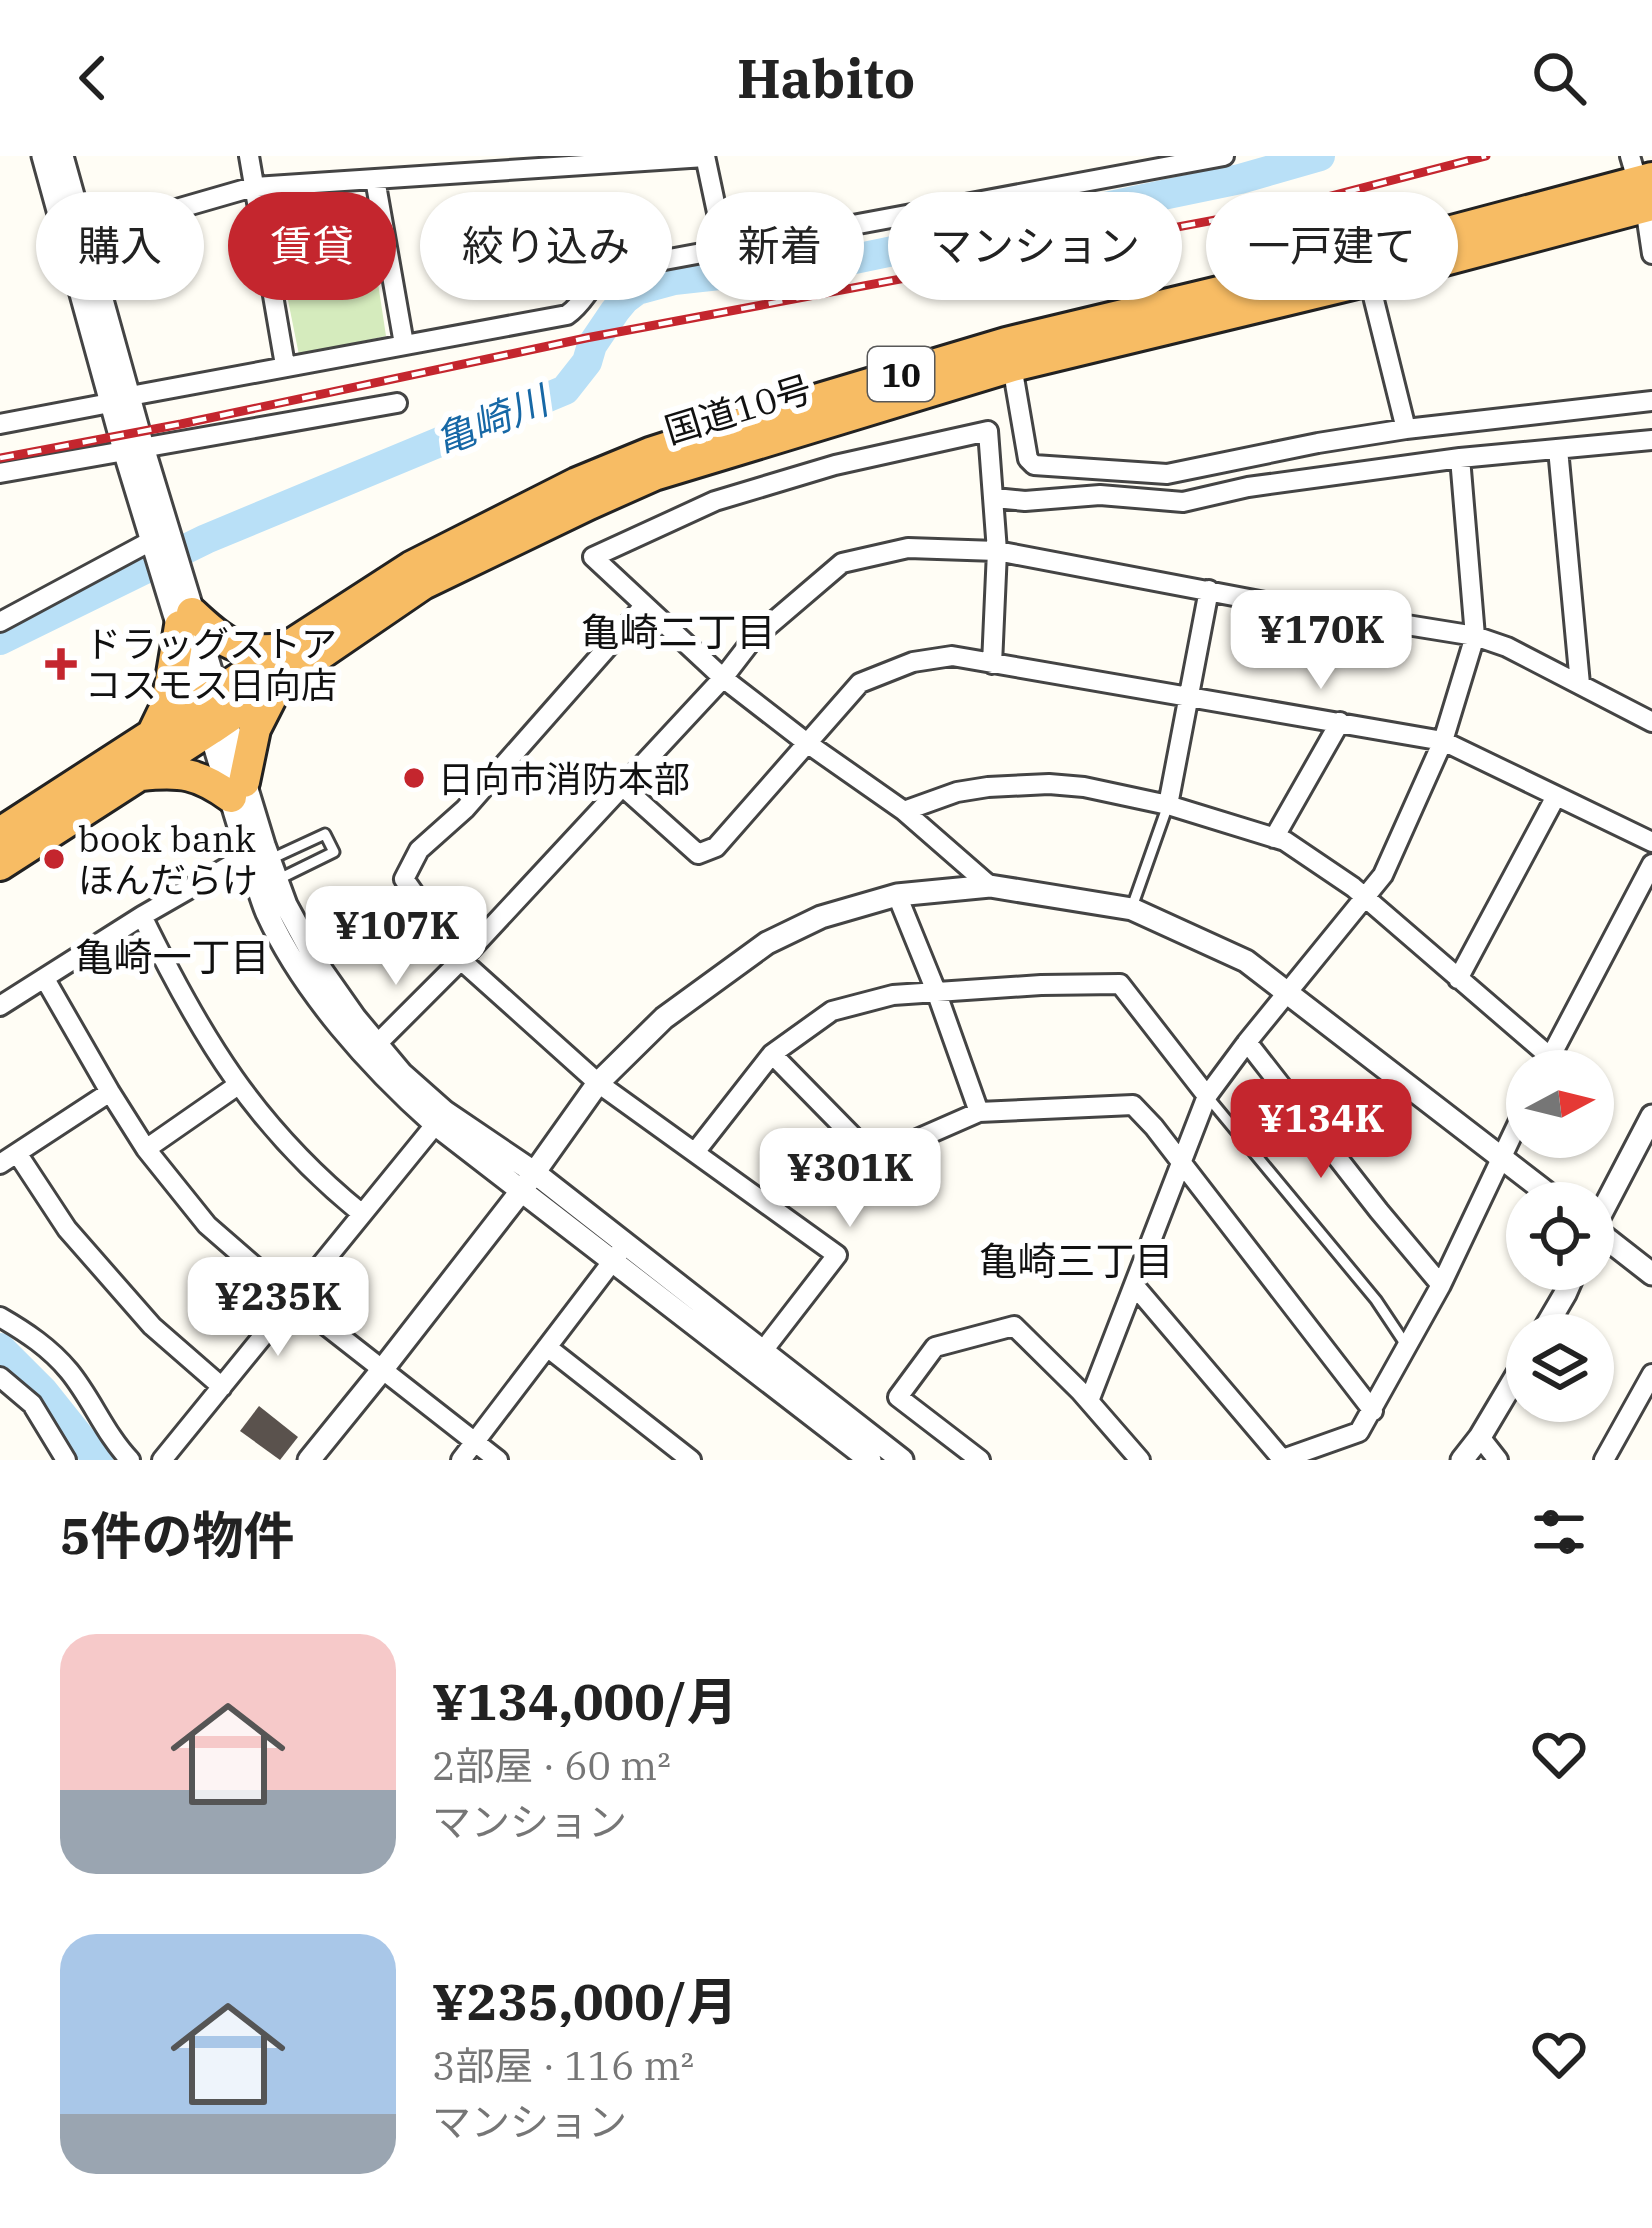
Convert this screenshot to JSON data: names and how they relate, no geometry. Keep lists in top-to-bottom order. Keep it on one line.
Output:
{"streets":{"highway":["10","国道10号"]},"districts":["亀崎二丁目","亀崎一丁目","亀崎三丁目"],"water":["亀崎川"],"places":{"health":["ドラッグストア コスモス日向店"],"other":["日向市消防本部","book bank ほんだらけ"]},"north":"right","page":{"header":"Habito","chip":["購入","賃貸","絞り込み","新着","マンション","一戸建て"],"price":["¥170K","¥107K","¥134K","¥301K","¥235K"],"heading":"5件の物件","list":[{"name":"¥134,000/月","note":"2部屋 · 60 m² · マンション"},{"name":"¥235,000/月","note":"3部屋 · 116 m² · マンション"}]}}
